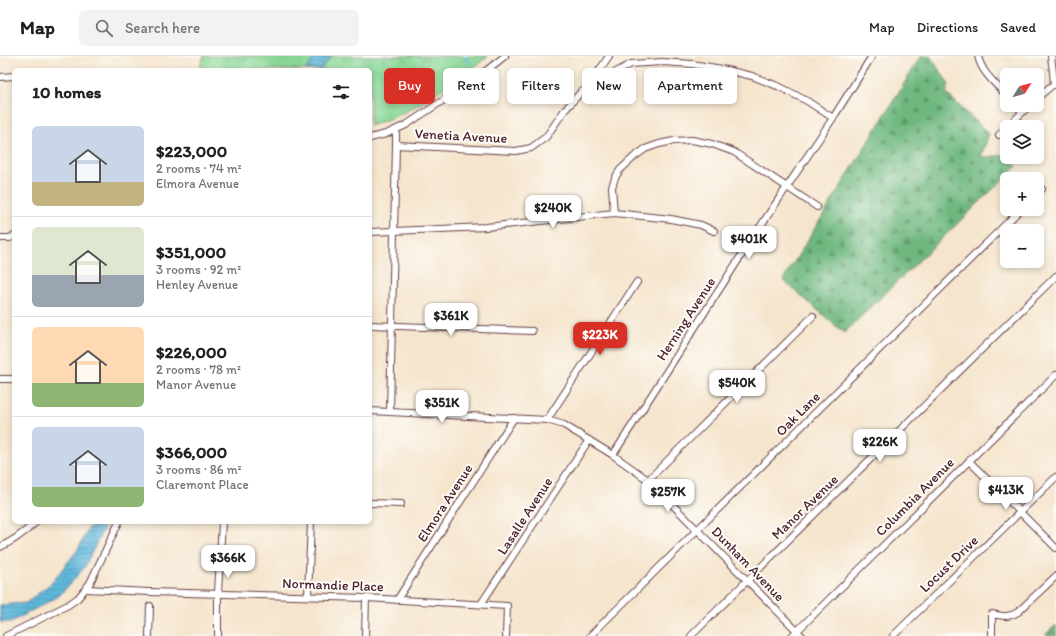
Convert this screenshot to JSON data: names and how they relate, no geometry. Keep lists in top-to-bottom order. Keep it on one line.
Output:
{"streets":{"street":["Venetia Avenue","Herning Avenue","Oak Lane","Columbia Avenue","Elmora Avenue","Manor Avenue","Lasalle Avenue","Dunham Avenue","Locust Drive","Normandie Place"]},"crossings":[["Herning Avenue","Dunham Avenue"],["Oak Lane","Dunham Avenue"],["Columbia Avenue","Dunham Avenue"],["Elmora Avenue","Dunham Avenue"],["Elmora Avenue","Normandie Place"],["Manor Avenue","Dunham Avenue"],["Lasalle Avenue","Dunham Avenue"],["Lasalle Avenue","Normandie Place"]],"north":"top right","page":{"header":"Map","search":"Search here","nav":["Map","Directions","Saved"],"map_buttons":["+","−"],"chip":["Buy","Rent","Filters","New","Apartment"],"heading":"10 homes","list":[{"name":"$223,000","note":"2 rooms · 74 m² · Elmora Avenue"},{"name":"$351,000","note":"3 rooms · 92 m² · Henley Avenue"},{"name":"$226,000","note":"2 rooms · 78 m² · Manor Avenue"},{"name":"$366,000","note":"3 rooms · 86 m² · Claremont Place"}],"price":["$240K","$401K","$361K","$223K","$540K","$351K","$226K","$413K","$257K","$366K"]}}
